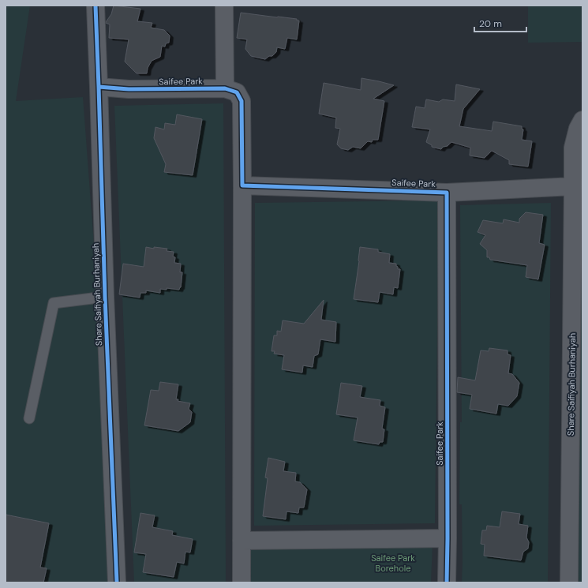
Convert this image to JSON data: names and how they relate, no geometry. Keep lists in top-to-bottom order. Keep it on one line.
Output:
{"streets":{"street":["Saifee Park","Share Saifiyah Burhaniyah"]},"crossings":[["Saifee Park","Share Saifiyah Burhaniyah"]],"parks":["Saifee Park Borehole"],"scale_bar":"20 m"}
